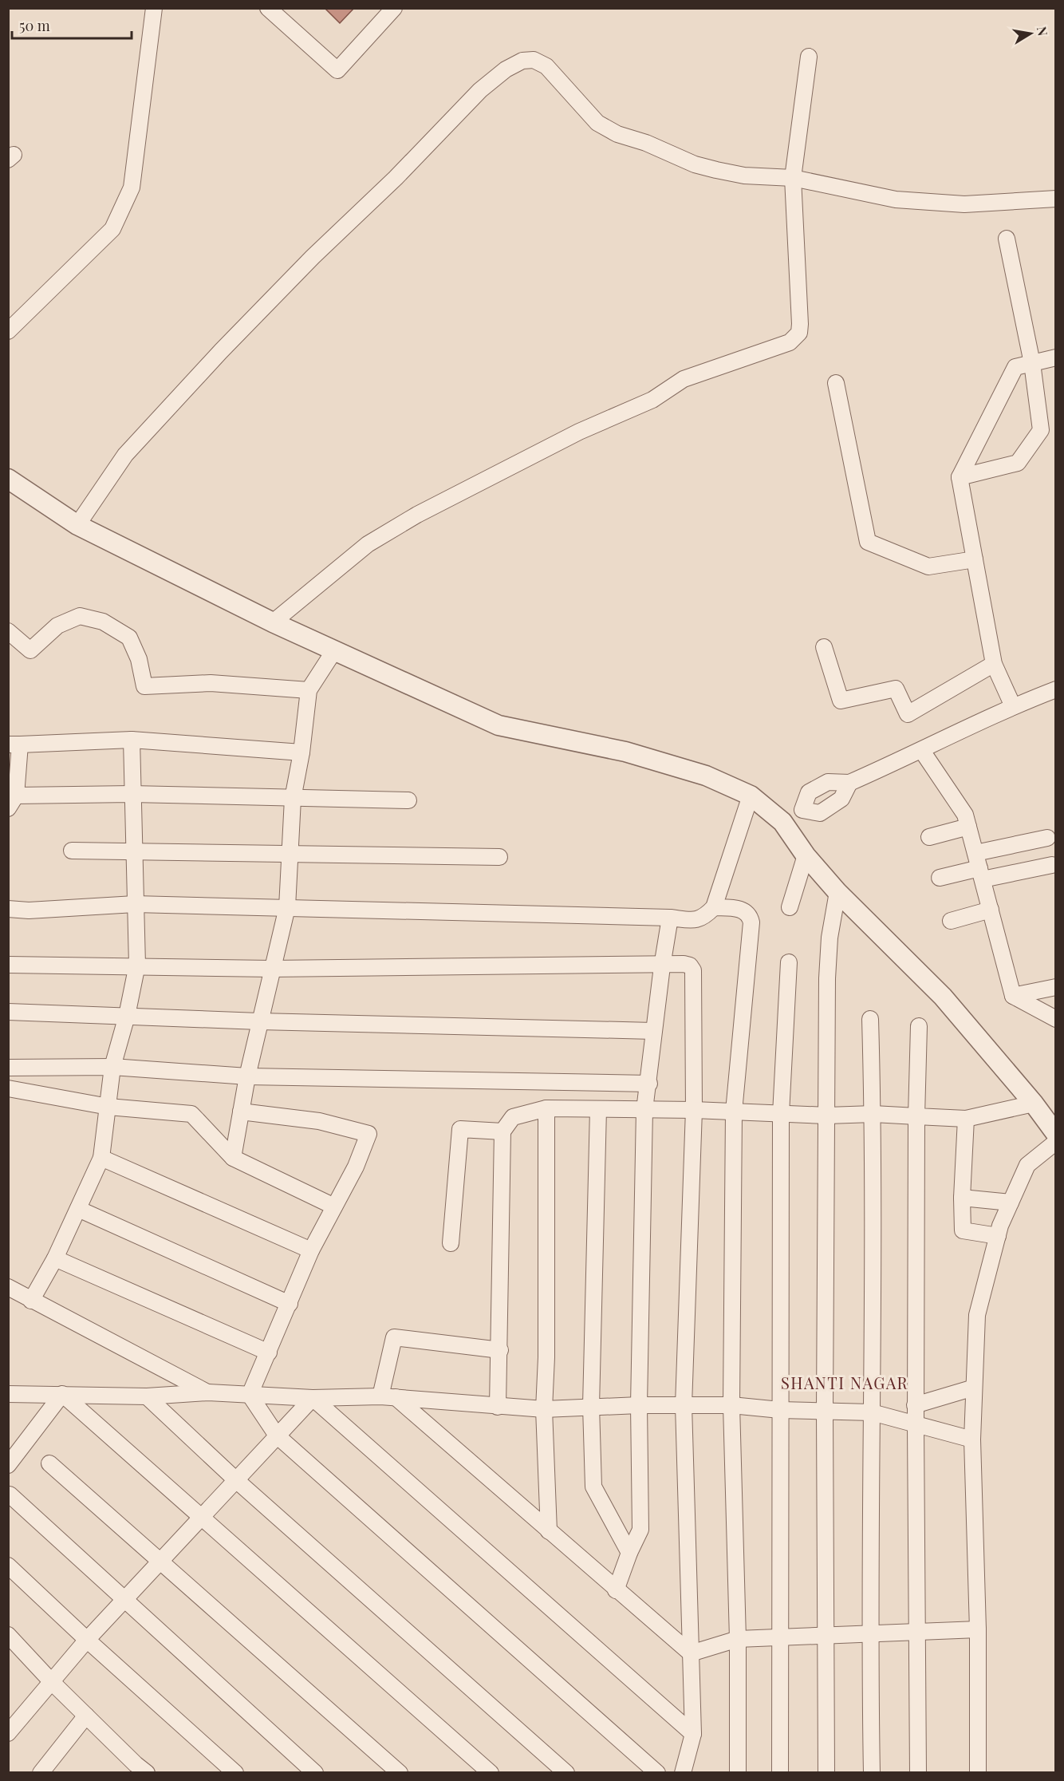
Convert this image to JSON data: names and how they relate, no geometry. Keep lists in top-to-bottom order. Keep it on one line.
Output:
{"districts":["SHANTI NAGAR"],"scale_bar":"50 m","north":"right"}
